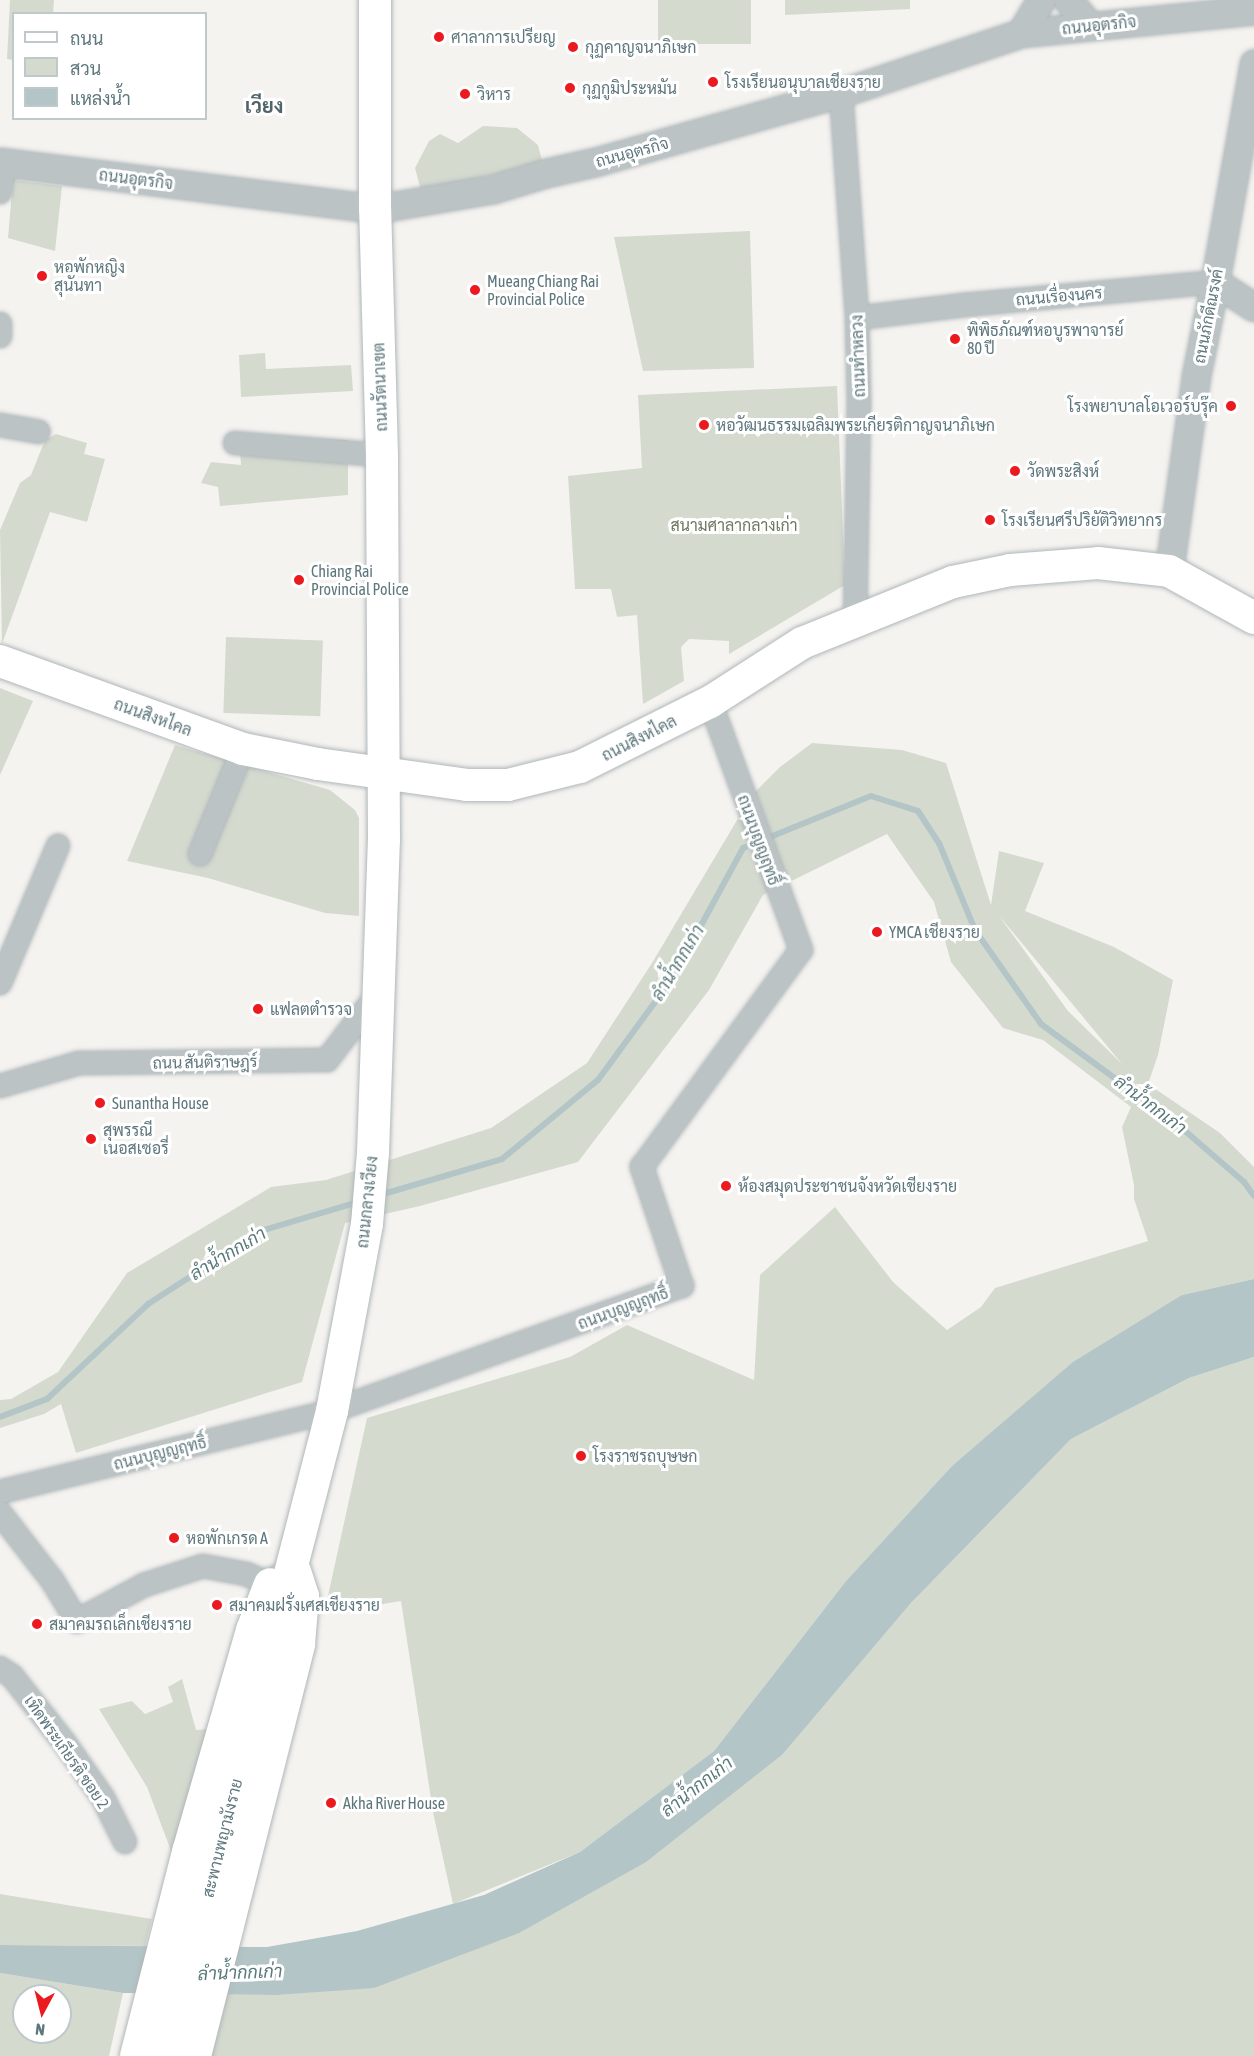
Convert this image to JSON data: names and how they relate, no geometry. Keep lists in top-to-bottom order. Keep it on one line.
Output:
{"streets":{"main road":["ถนนรัตนาเขต","ถนนสิงหไคล","ถนนกลางเวียง","สะพานพญามังราย"],"street":["ถนนอุตรกิจ","ถนนเรื่องนคร","ถนนภักดีณรงค์","ถนนทำหลวง","ถนนบุญญฤทธิ์","ถนน สันติราษฎร์","เทิดพระเกียรติ ซอย 2"]},"crossings":[["ถนนอุตรกิจ","ถนนทำหลวง"],["ถนนอุตรกิจ","ถนนรัตนาเขต"],["ถนนเรื่องนคร","ถนนภักดีณรงค์"],["ถนนเรื่องนคร","ถนนทำหลวง"],["ถนนภักดีณรงค์","ถนนสิงหไคล"],["ถนนทำหลวง","ถนนสิงหไคล"],["ถนนรัตนาเขต","ถนนสิงหไคล"],["ถนนรัตนาเขต","ถนนกลางเวียง"],["ถนนสิงหไคล","ถนนบุญญฤทธิ์"],["ถนนสิงหไคล","ถนนกลางเวียง"],["ถนนบุญญฤทธิ์","ถนนกลางเวียง"],["ถนน สันติราษฎร์","ถนนกลางเวียง"],["ถนนกลางเวียง","สะพานพญามังราย"]],"districts":["เวียง"],"water":["ลำน้ำกกเก่า"],"parks":["สนามศาลากลางเก่า"],"places":["ศาลาการเปรียญ","กุฏคาญจนาภิเษก","โรงเรียนอนุบาลเชียงราย","กุฏกูมิประหมัน","วิหาร","หอพักหญิง สุนันทา","Mueang Chiang Rai Provincial Police","พิพิธภัณฑ์หอบูรพาจารย์ 80 ปี","โรงพยาบาลโอเวอร์บรุ๊ค","หอวัฒนธรรมเฉลิมพระเกียรติกาญจนาภิเษก","วัดพระสิงห์","โรงเรียนศรีปริยัติวิทยากร","Chiang Rai Provincial Police","YMCA เชียงราย","แฟลตตำรวจ","Sunantha House","สุพรรณี เนอสเซอรี่","ห้องสมุดประชาชนจังหวัดเชียงราย","โรงราชรถบุษษก","หอพักเกรด A","สมาคมฝรั่งเศสเชียงราย","สมาคมรถเล็กเชียงราย","Akha River House"],"legend":["ถนน","สวน","แหล่งน้ำ"],"north":"bottom"}
